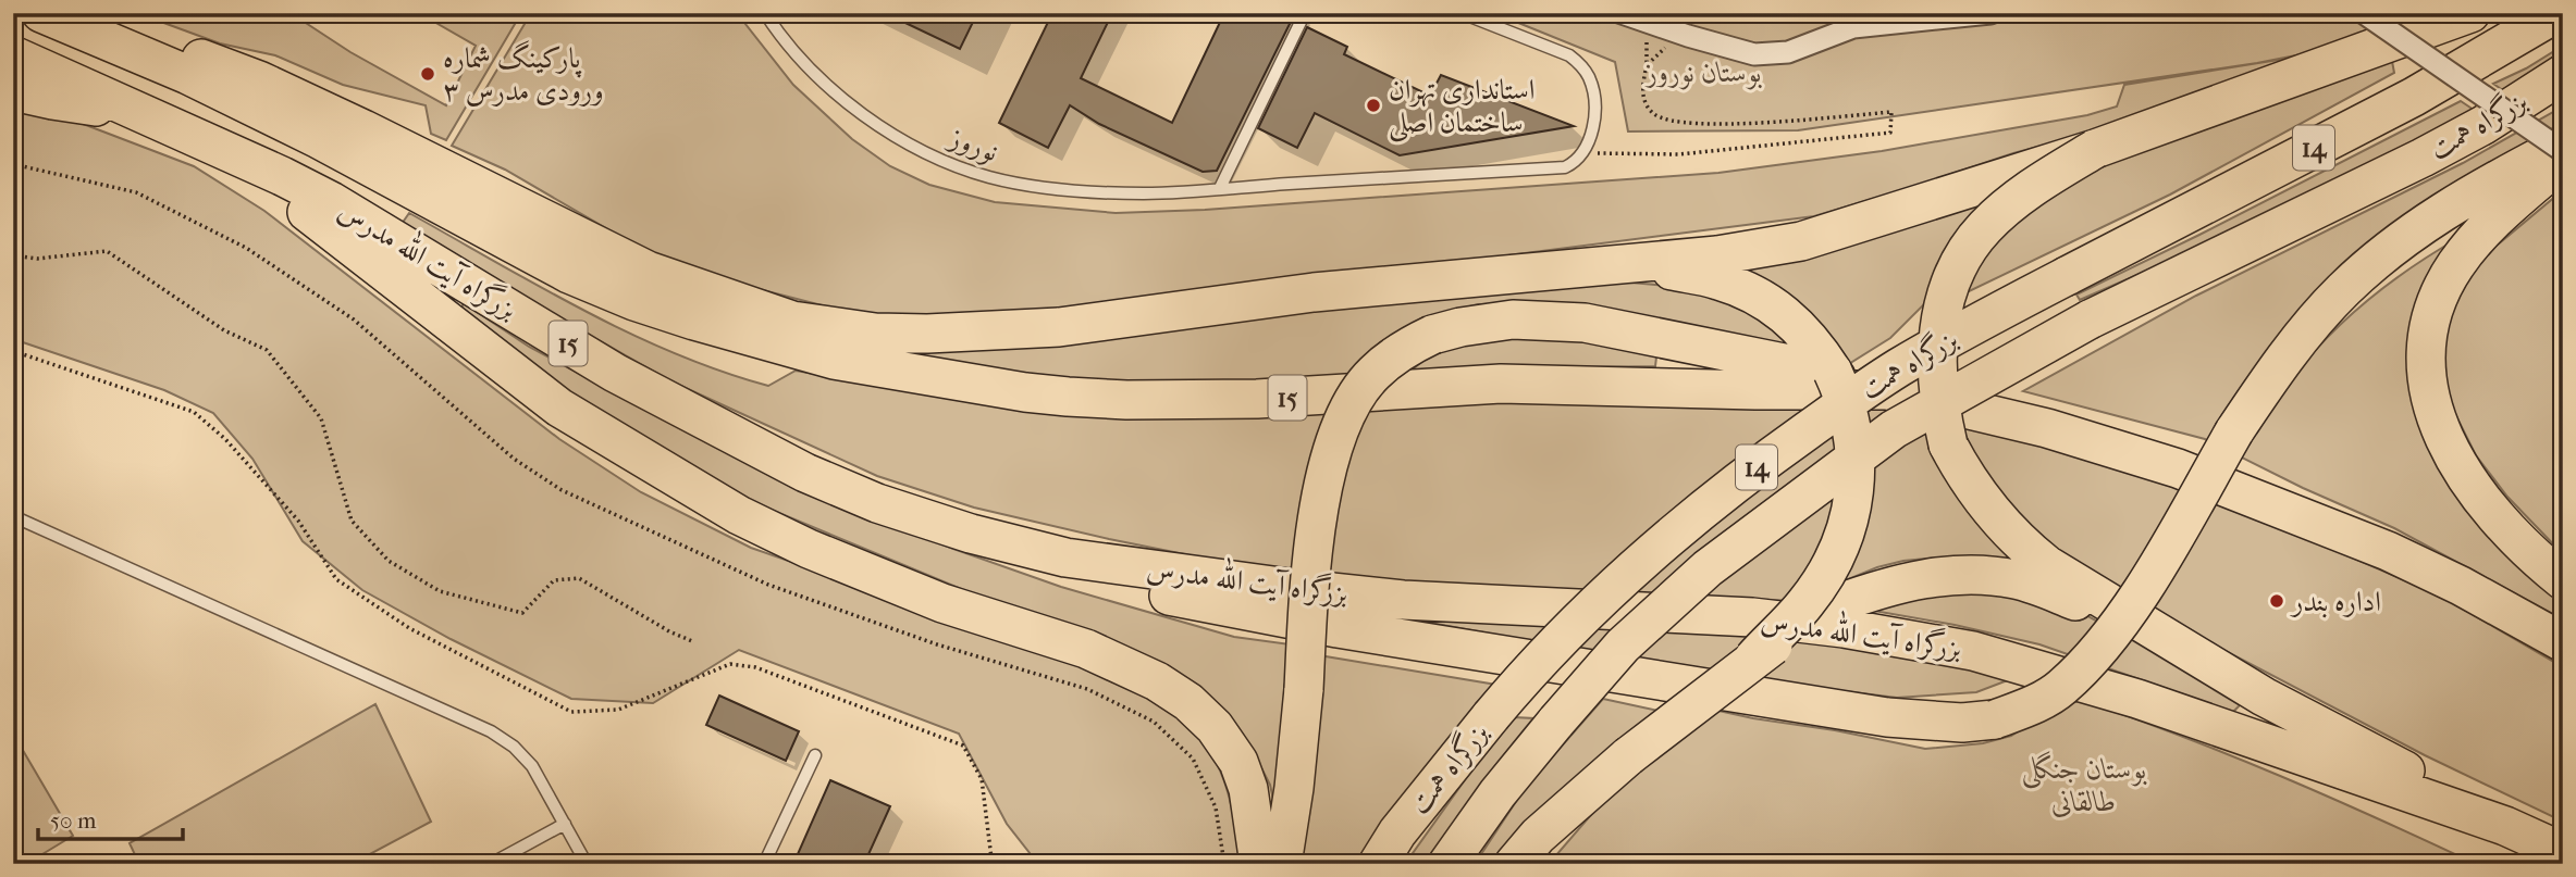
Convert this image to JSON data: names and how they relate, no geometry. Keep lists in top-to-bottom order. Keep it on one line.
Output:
{"streets":{"highway":["بزرگراه همت","14","بزرگراه آیت الله مدرس","15"],"lane":["نوروز"]},"parks":["بوستان نوروز","بوستان جنگلی طالقانی"],"places":["پارکینگ شماره ۳ ورودی مدرس","استانداری تهران ساختمان اصلی","اداره بندر"],"scale_bar":"50 m"}
